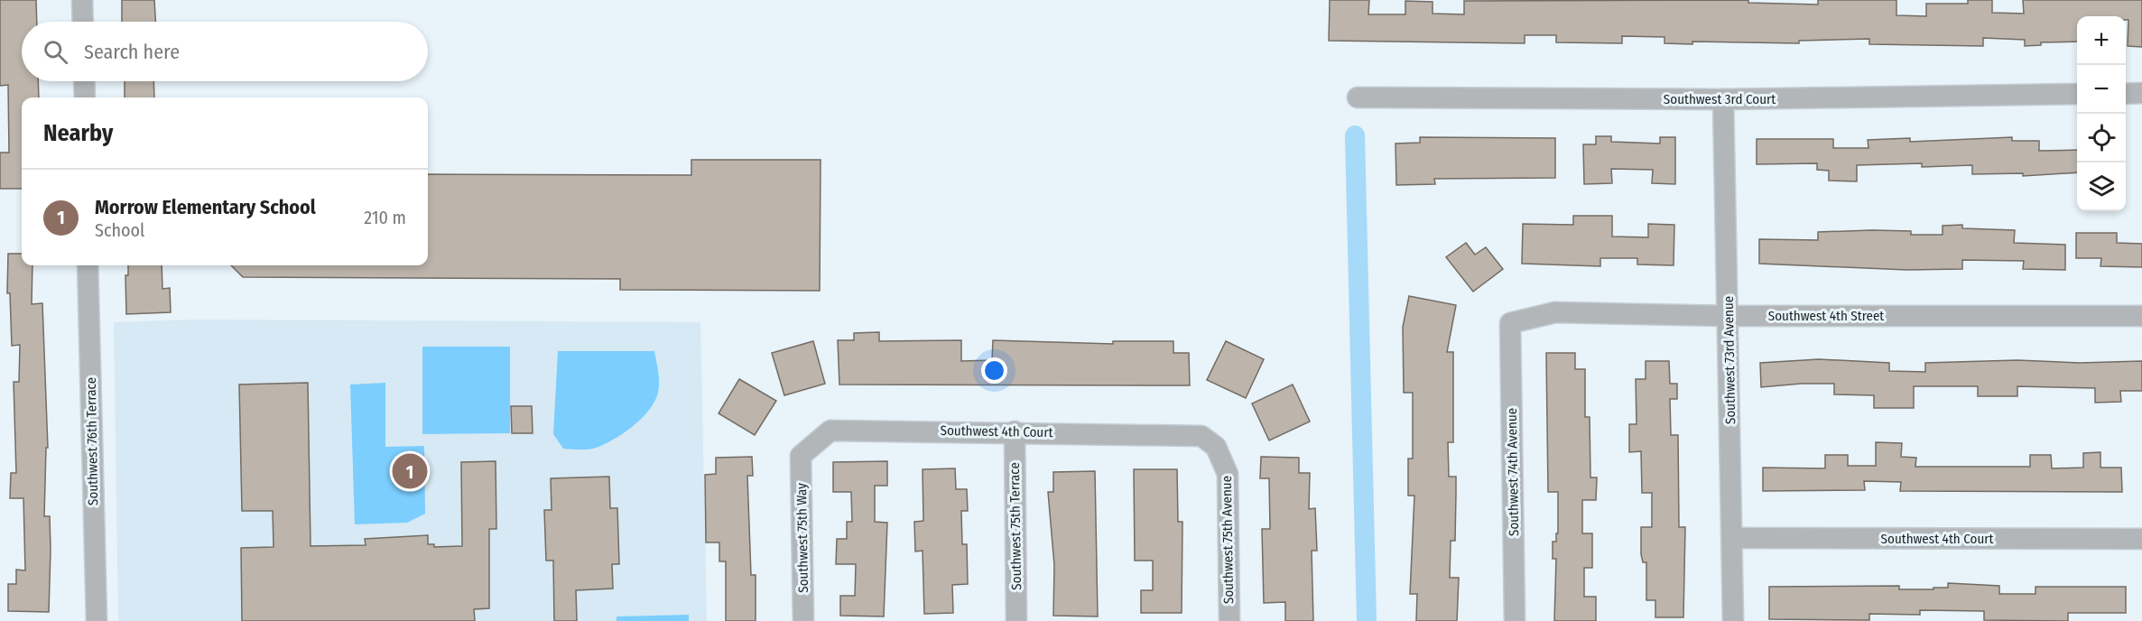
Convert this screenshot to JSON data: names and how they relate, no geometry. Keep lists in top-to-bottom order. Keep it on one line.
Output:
{"streets":{"street":["Southwest 3rd Court","Southwest 4th Street","Southwest 73rd Avenue","Southwest 4th Court","Southwest 76th Terrace","Southwest 74th Avenue","Southwest 75th Terrace","Southwest 75th Way","Southwest 75th Avenue"]},"crossings":[["Southwest 3rd Court","Southwest 73rd Avenue"],["Southwest 4th Street","Southwest 73rd Avenue"],["Southwest 4th Street","Southwest 74th Avenue"],["Southwest 73rd Avenue","Southwest 4th Court"],["Southwest 4th Court","Southwest 75th Terrace"],["Southwest 4th Court","Southwest 75th Way"],["Southwest 4th Court","Southwest 75th Avenue"]],"page":{"map_buttons":["+","−"],"search":"Search here","heading":"Nearby","list":[{"mark":"1","name":"Morrow Elementary School","note":"School","value":"210 m"}],"pins":"1"}}
